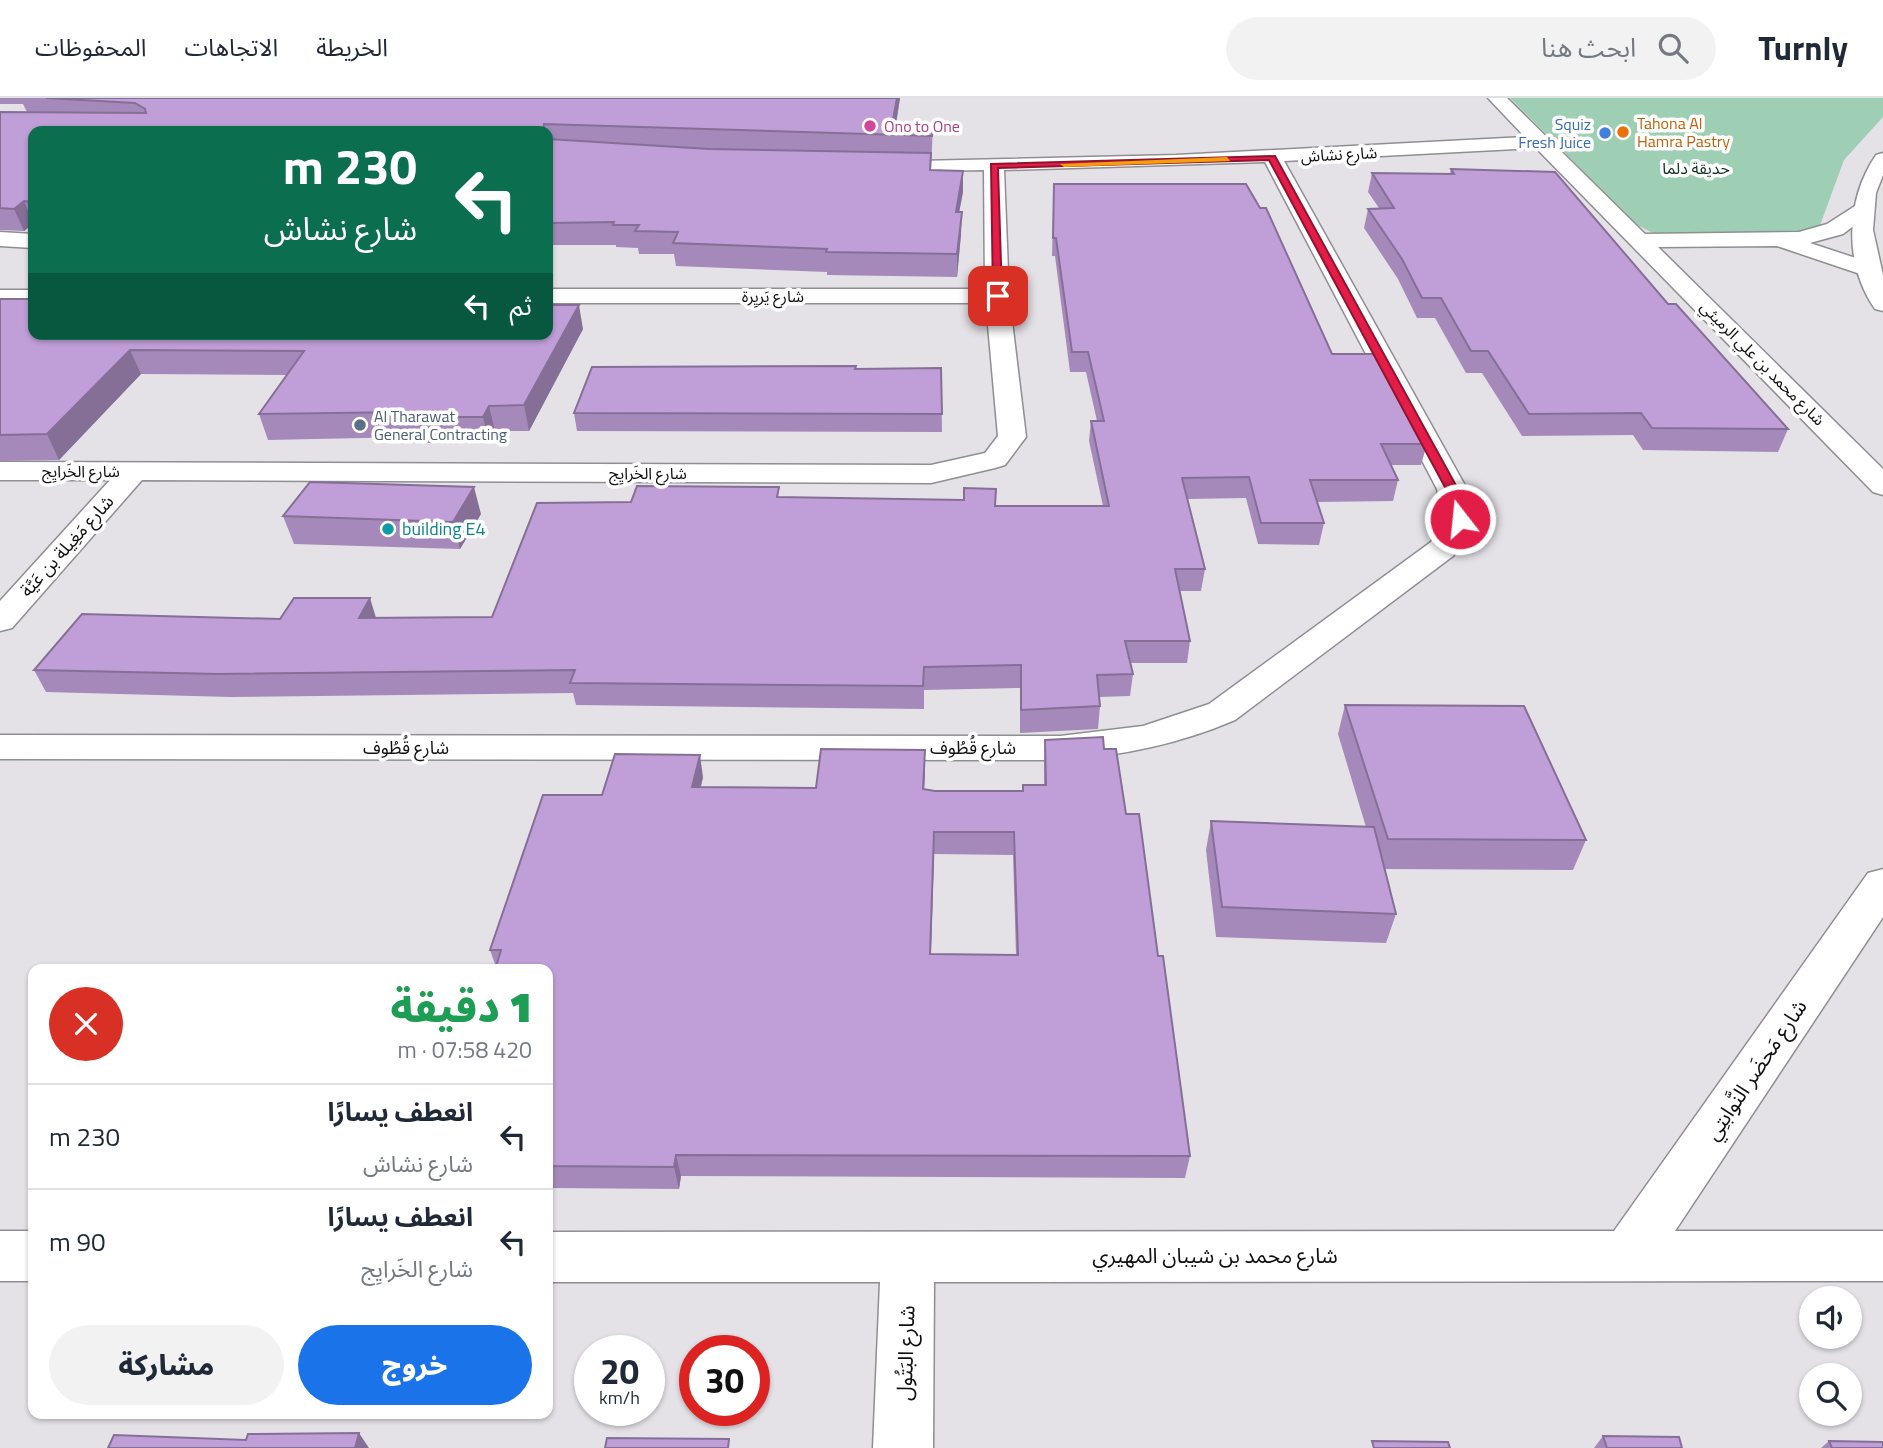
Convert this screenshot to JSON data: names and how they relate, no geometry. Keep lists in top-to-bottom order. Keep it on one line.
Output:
{"streets":{"street":["شارع نشاش","شارع يَريِرة","شارع محمد بن علي الرميثي","شارع الخَرايِج","شارع مَغِيلة بن عَيَّة","شارع قُطُوف","شارع مَحضَر النَّوابتِي","شارع محمد بن شيبان المهيري","شارع البَتُول"]},"crossings":[["شارع نشاش","شارع محمد بن علي الرميثي"],["شارع نشاش","شارع الخَرايِج"],["شارع نشاش","شارع قُطُوف"],["شارع يَريِرة","شارع الخَرايِج"],["شارع الخَرايِج","شارع مَغِيلة بن عَيَّة"],["شارع مَحضَر النَّوابتِي","شارع محمد بن شيبان المهيري"],["شارع محمد بن شيبان المهيري","شارع البَتُول"]],"parks":["حديقة دلما"],"places":["Ono to One","Tahona Al Hamra Pastry","Squiz Fresh Juice","Al Tharawat General Contracting","building E4"],"page":{"header":"Turnly","search":"ابحث هنا","nav":["الخريطة","الاتجاهات","المحفوظات"],"turn":["230 m","شارع نشاش"],"then":"ثم","heading":["1 دقيقة","420 m · 07:58"],"list":[{"name":"انعطف يسارًا","note":"شارع نشاش","value":"230 m"},{"name":"انعطف يسارًا","note":"شارع الخَرايِج","value":"90 m"}],"buttons":["خروج","مشاركة"],"speed":"20 km/h","limit":"30"}}
